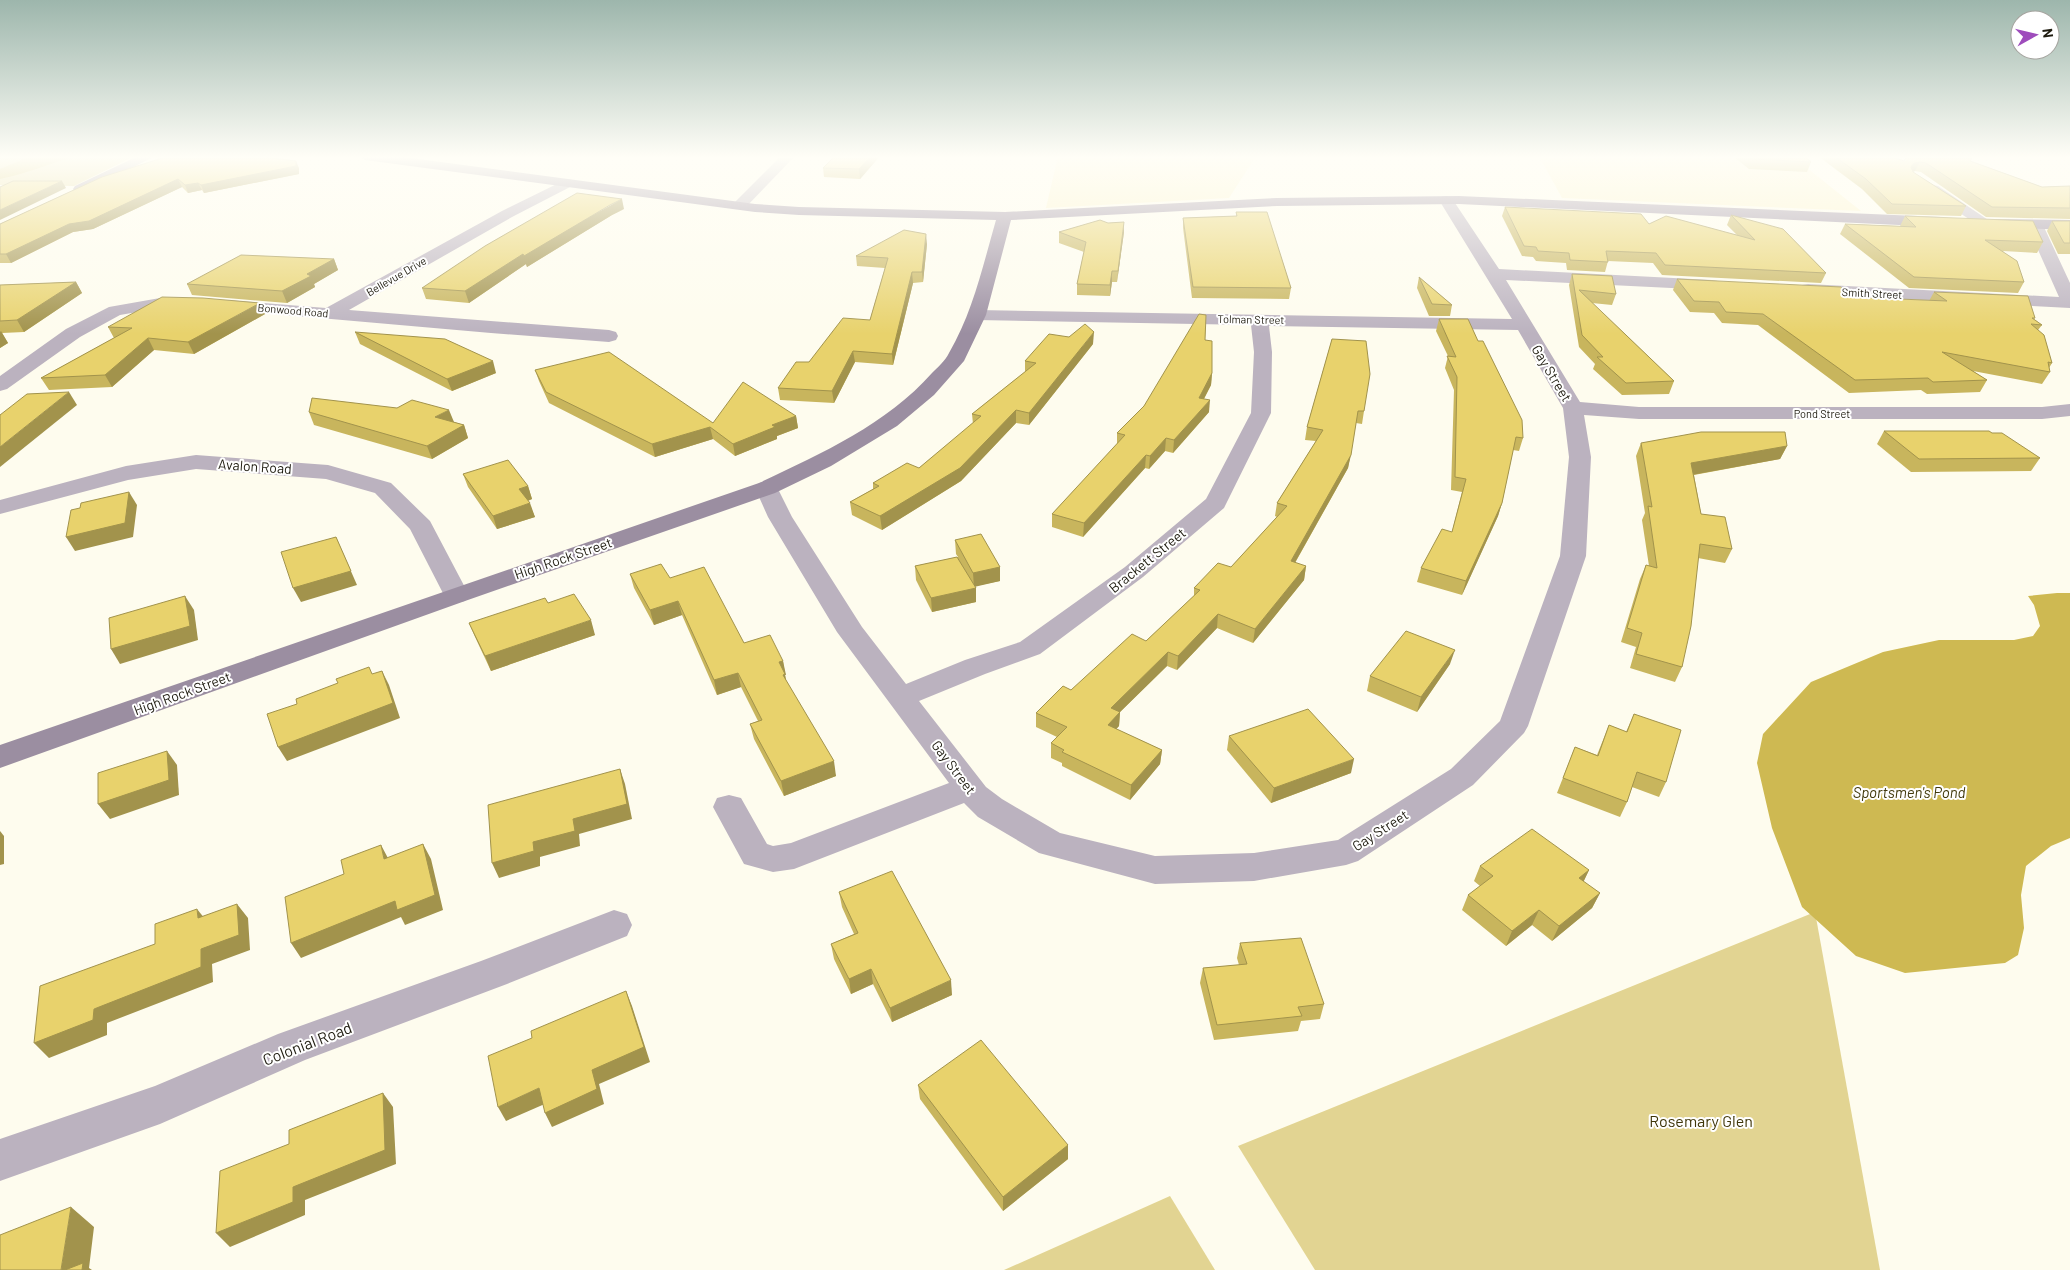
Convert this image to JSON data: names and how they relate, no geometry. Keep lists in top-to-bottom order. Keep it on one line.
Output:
{"streets":{"main road":["High Rock Street"],"street":["Bellevue Drive","Smith Street","Bonwood Road","Tolman Street","Gay Street","Pond Street","Avalon Road","Brackett Street","Colonial Road"]},"crossings":[["Bellevue Drive","Bonwood Road"],["Tolman Street","Gay Street"],["Tolman Street","High Rock Street"],["Tolman Street","Brackett Street"],["Gay Street","Pond Street"],["Gay Street","High Rock Street"],["Gay Street","Brackett Street"],["Avalon Road","High Rock Street"]],"water":["Sportsmen's Pond"],"parks":["Rosemary Glen"],"north":"right"}
